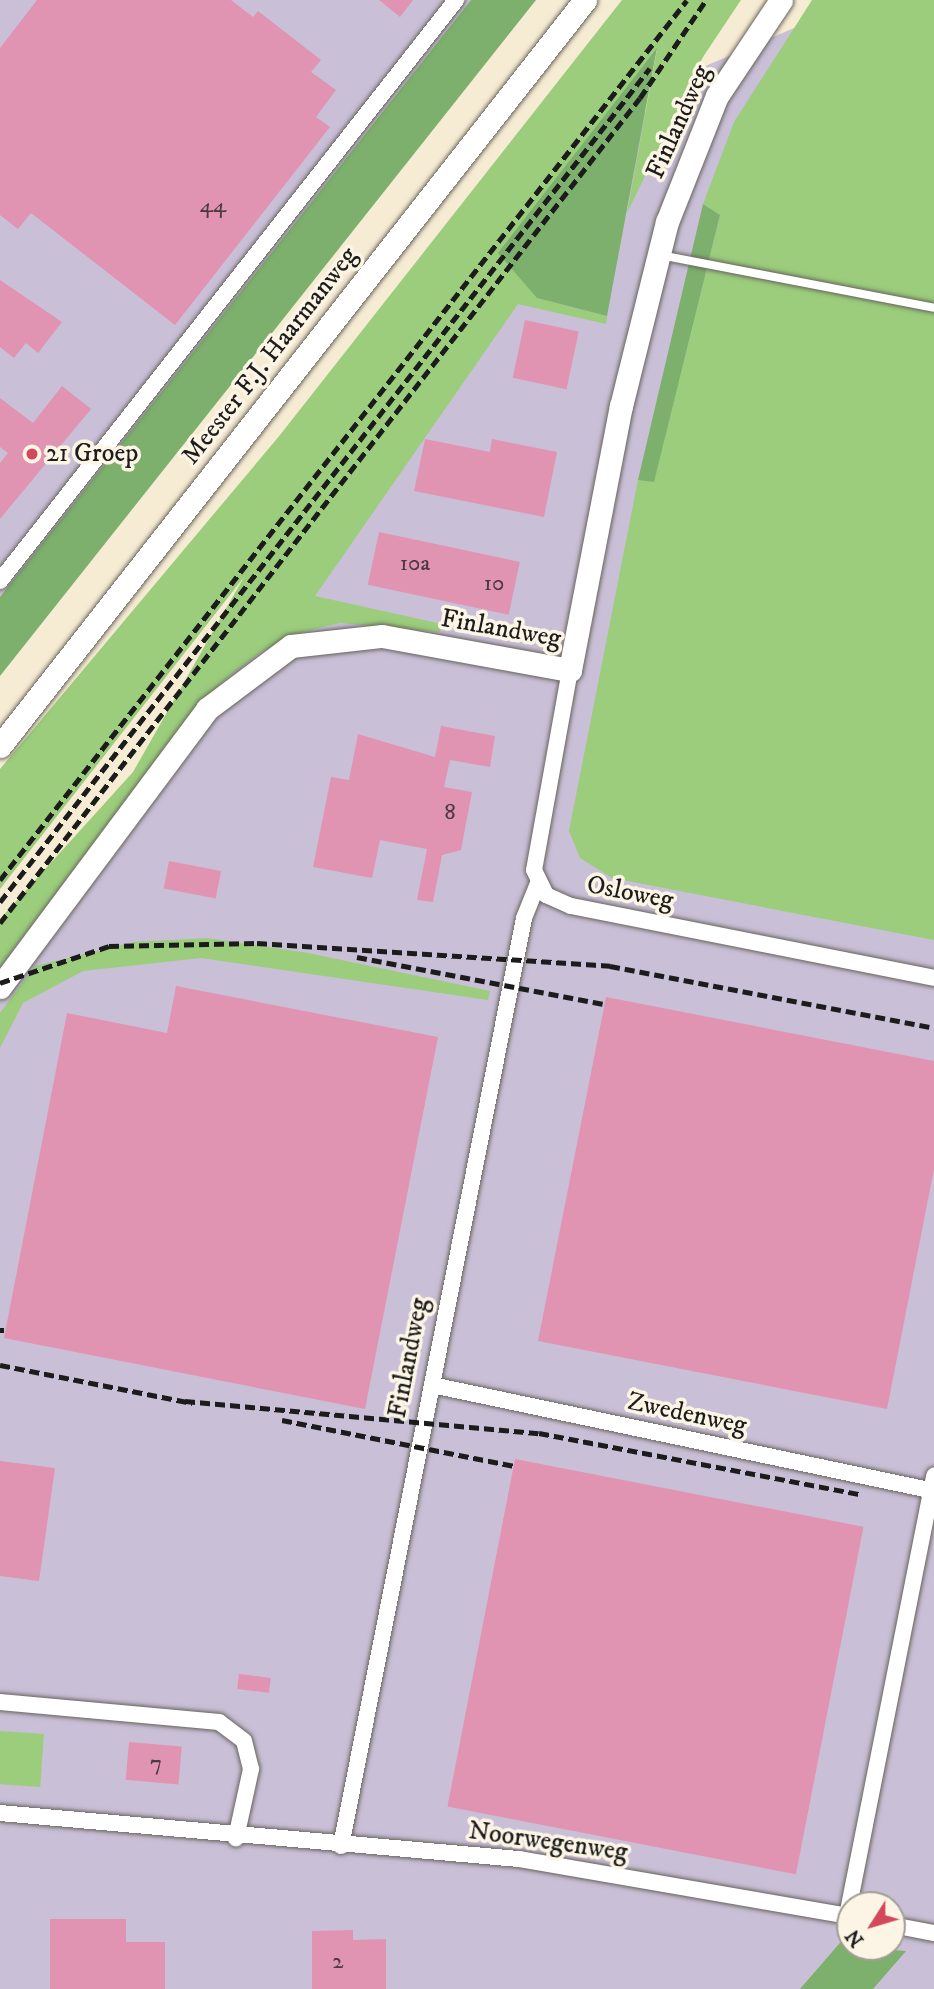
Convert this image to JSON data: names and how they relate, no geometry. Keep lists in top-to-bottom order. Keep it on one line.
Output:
{"streets":{"street":["Finlandweg","Meester F.J. Haarmanweg","Osloweg","Zwedenweg","Noorwegenweg"]},"crossings":[["Finlandweg","Osloweg"],["Finlandweg","Zwedenweg"],["Finlandweg","Noorwegenweg"]],"places":["21 Groep"],"house_numbers":["44","10a","10","8","7","2"],"north":"bottom left"}
